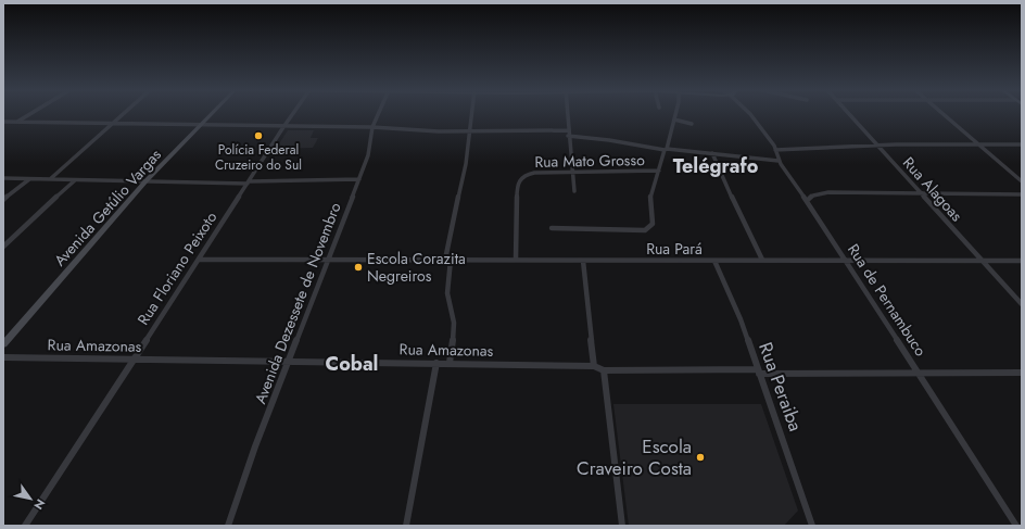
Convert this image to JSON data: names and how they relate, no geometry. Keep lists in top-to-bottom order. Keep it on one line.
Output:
{"streets":{"street":["Rua Mato Grosso","Rua Alagoas","Avenida Getúlio Vargas","Rua Pará","Rua Floriano Peixoto","Rua de Pernambuco","Avenida Dezessete de Novembro","Rua Amazonas","Rua Peraiba"]},"crossings":[["Rua Mato Grosso","Rua Pará"],["Rua Alagoas","Rua Pará"],["Rua Pará","Rua Floriano Peixoto"],["Rua Pará","Rua de Pernambuco"],["Rua Pará","Avenida Dezessete de Novembro"],["Rua Pará","Rua Peraiba"],["Rua Floriano Peixoto","Rua Amazonas"],["Rua de Pernambuco","Rua Amazonas"],["Avenida Dezessete de Novembro","Rua Amazonas"],["Rua Amazonas","Rua Peraiba"]],"districts":["Telégrafo","Cobal"],"places":["Polícia Federal Cruzeiro do Sul","Escola Corazita Negreiros","Escola Craveiro Costa"],"north":"bottom right"}
